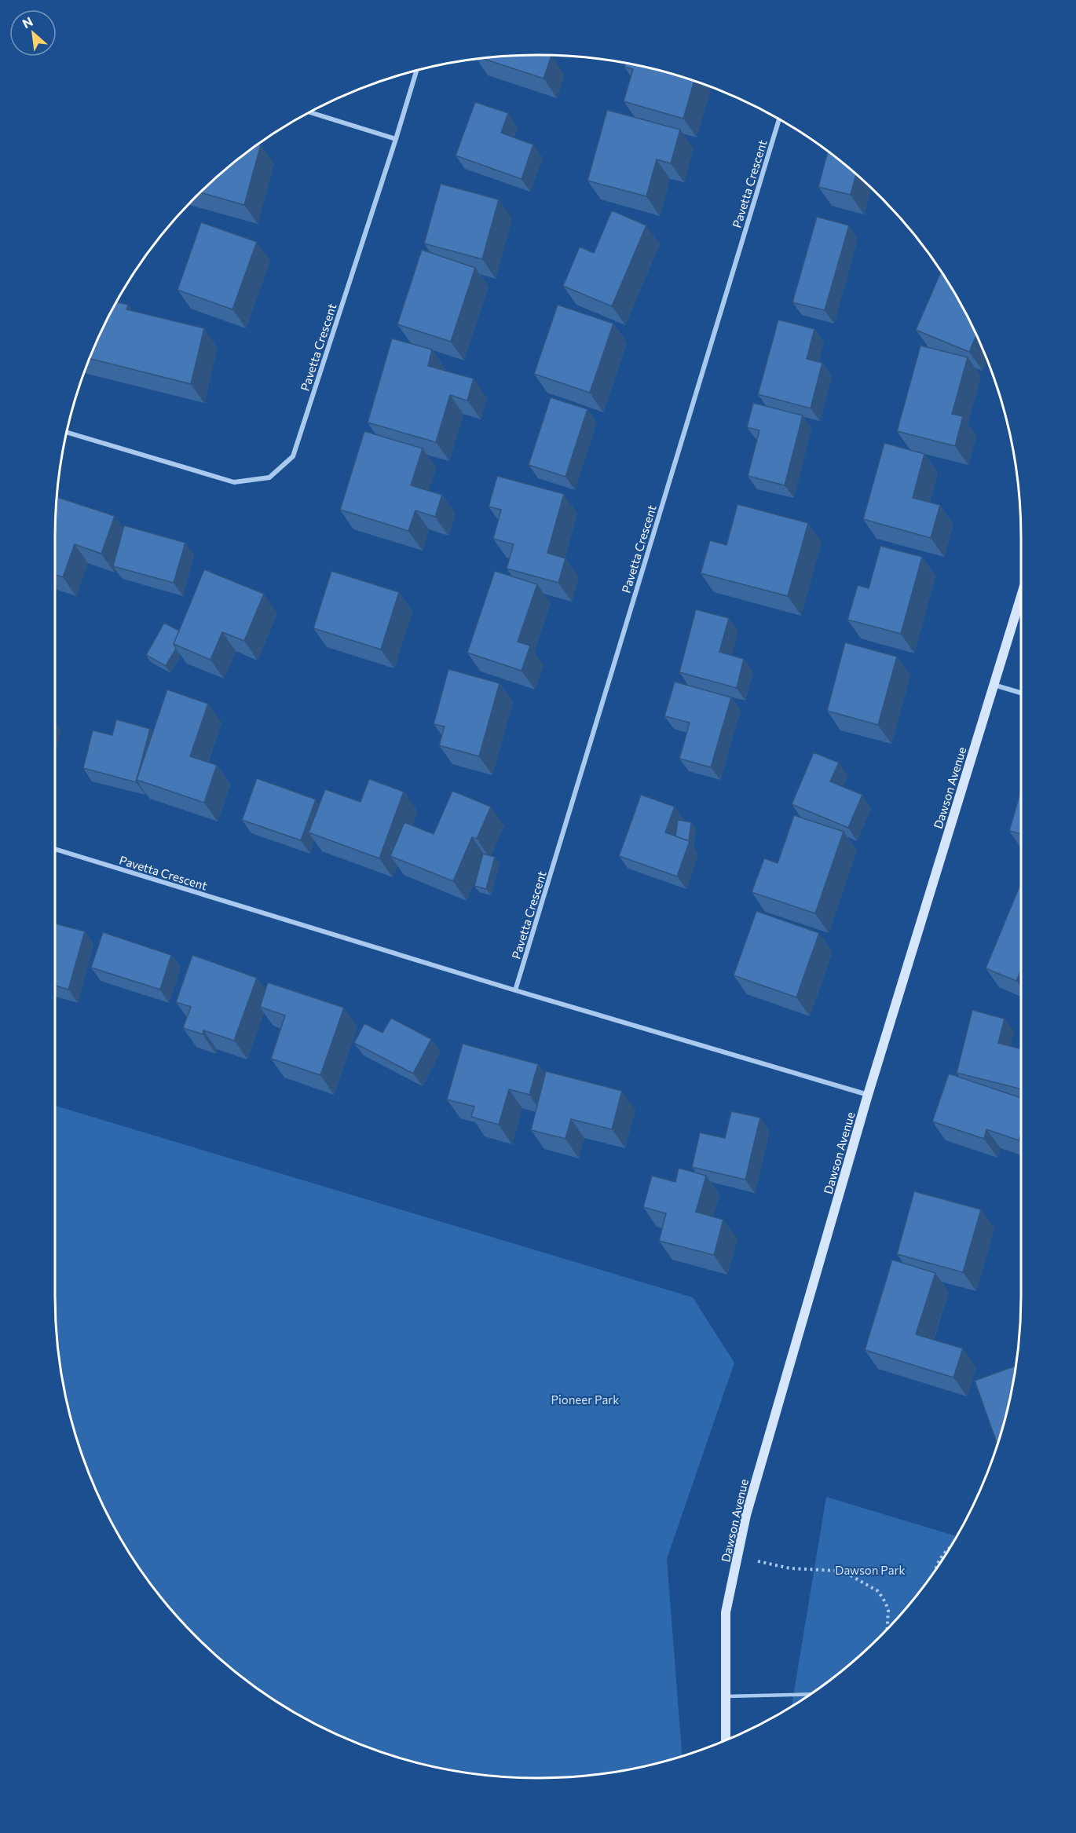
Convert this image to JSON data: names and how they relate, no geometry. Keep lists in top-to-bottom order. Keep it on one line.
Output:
{"streets":{"main road":["Dawson Avenue"],"street":["Pavetta Crescent"]},"crossings":[["Pavetta Crescent","Dawson Avenue"]],"parks":["Pioneer Park","Dawson Park"],"north":"top left"}
